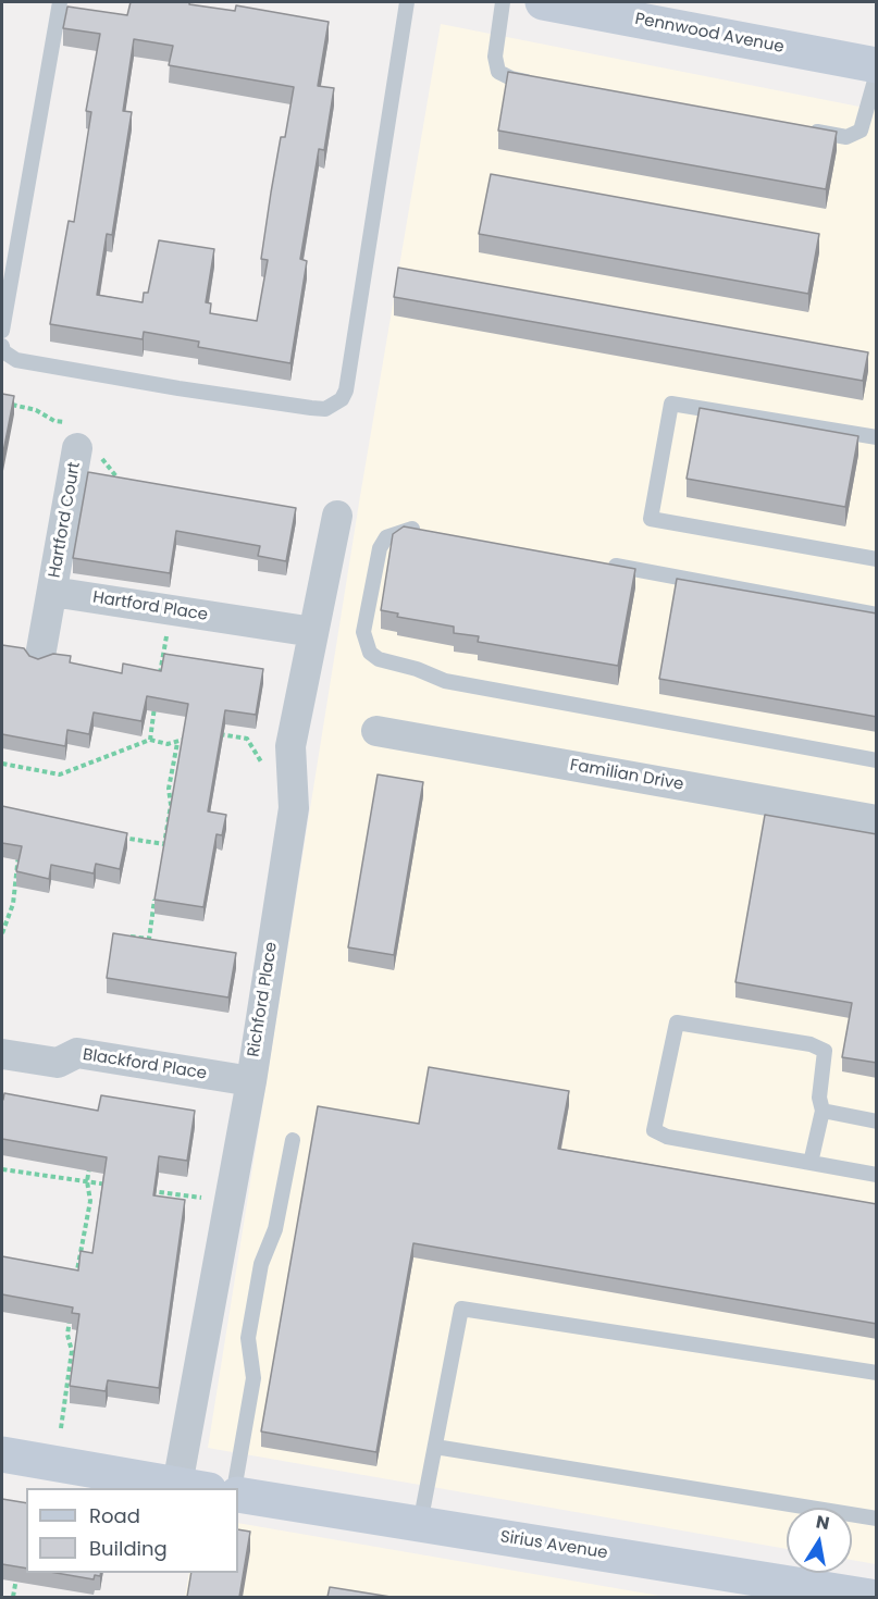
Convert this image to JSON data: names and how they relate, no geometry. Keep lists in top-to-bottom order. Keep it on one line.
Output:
{"streets":{"street":["Pennwood Avenue","Hartford Court","Hartford Place","Familian Drive","Richford Place","Blackford Place","Sirius Avenue"]},"crossings":[["Hartford Court","Hartford Place"],["Hartford Place","Richford Place"],["Richford Place","Blackford Place"]],"legend":["Road","Building"],"north":"top"}
